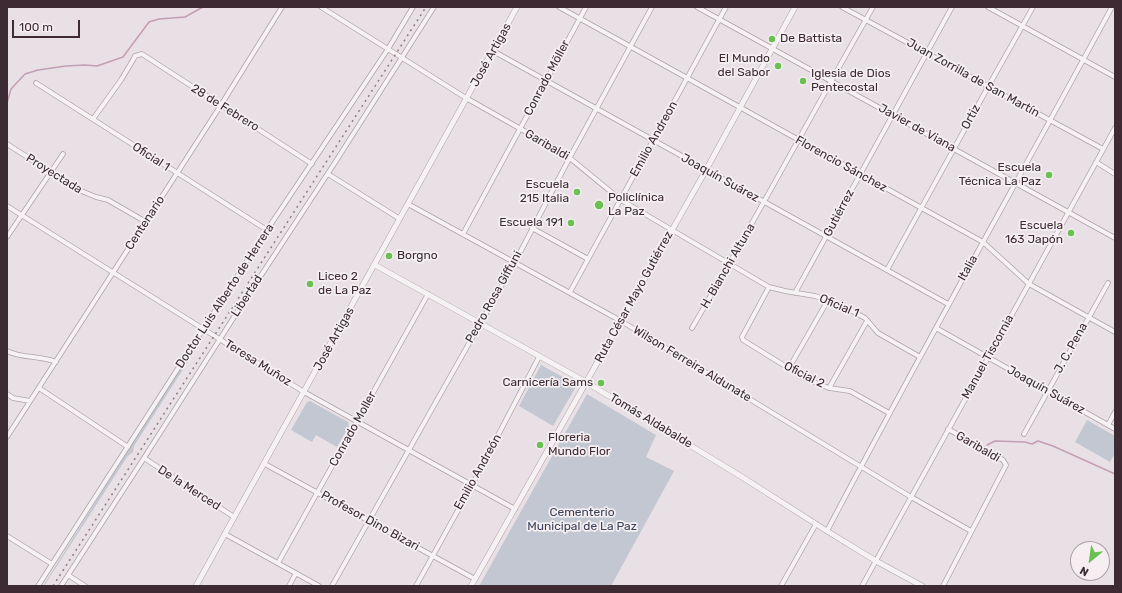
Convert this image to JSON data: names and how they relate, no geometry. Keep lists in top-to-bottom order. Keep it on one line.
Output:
{"streets":{"street":["José Artigas","Conrado Möller","Juan Zorrilla de San Martín","28 de Febrero","Ortiz","Javier de Viana","Emilio Andreon","Garibaldi","Oficial 1","Florencio Sánchez","Proyectada","Joaquín Suárez","Gutiérrez","Centenario","H. Bianchi Altuna","Italia","Doctor Luis Alberto de Herrera","Libertad","Pedro Rosa Giffuni","Ruta César Mayo Gutiérrez","J. C. Pena","Manuel Tiscornia","Teresa Muñoz","Wilson Ferreira Aldunate","Oficial 2","Tomás Aldabalde","Conrado Moller","Emilio Andreón","De la Merced","Profesor Dino Bizari"]},"crossings":[["José Artigas","Garibaldi"],["José Artigas","Joaquín Suárez"],["José Artigas","Teresa Muñoz"],["José Artigas","Wilson Ferreira Aldunate"],["José Artigas","Tomás Aldabalde"],["José Artigas","De la Merced"],["José Artigas","Profesor Dino Bizari"],["Conrado Möller","Garibaldi"],["Conrado Möller","Florencio Sánchez"],["Conrado Möller","Joaquín Suárez"],["Conrado Möller","Wilson Ferreira Aldunate"],["Juan Zorrilla de San Martín","Ortiz"],["Juan Zorrilla de San Martín","Gutiérrez"],["Juan Zorrilla de San Martín","H. Bianchi Altuna"],["Juan Zorrilla de San Martín","Italia"],["Juan Zorrilla de San Martín","Manuel Tiscornia"],["28 de Febrero","Oficial 1"],["28 de Febrero","Centenario"],["28 de Febrero","Doctor Luis Alberto de Herrera"],["Ortiz","Javier de Viana"],["Ortiz","Florencio Sánchez"],["Ortiz","Joaquín Suárez"],["Javier de Viana","Emilio Andreon"],["Javier de Viana","Gutiérrez"],["Javier de Viana","H. Bianchi Altuna"],["Javier de Viana","Italia"],["Javier de Viana","Ruta César Mayo Gutiérrez"],["Javier de Viana","Manuel Tiscornia"],["Emilio Andreon","Garibaldi"],["Emilio Andreon","Florencio Sánchez"],["Emilio Andreon","Joaquín Suárez"],["Emilio Andreon","Wilson Ferreira Aldunate"],["Garibaldi","Oficial 1"],["Garibaldi","H. Bianchi Altuna"],["Garibaldi","Doctor Luis Alberto de Herrera"],["Garibaldi","Libertad"],["Garibaldi","Pedro Rosa Giffuni"],["Garibaldi","Ruta César Mayo Gutiérrez"],["Garibaldi","Manuel Tiscornia"],["Garibaldi","Wilson Ferreira Aldunate"],["Garibaldi","Oficial 2"],["Oficial 1","Gutiérrez"],["Oficial 1","Centenario"],["Oficial 1","Italia"],["Oficial 1","Doctor Luis Alberto de Herrera"],["Oficial 1","Oficial 2"],["Florencio Sánchez","Gutiérrez"],["Florencio Sánchez","H. Bianchi Altuna"],["Florencio Sánchez","Italia"],["Florencio Sánchez","Pedro Rosa Giffuni"],["Florencio Sánchez","Ruta César Mayo Gutiérrez"],["Florencio Sánchez","J. C. Pena"],["Florencio Sánchez","Manuel Tiscornia"],["Proyectada","Centenario"],["Joaquín Suárez","Gutiérrez"],["Joaquín Suárez","H. Bianchi Altuna"],["Joaquín Suárez","Italia"],["Joaquín Suárez","Pedro Rosa Giffuni"],["Joaquín Suárez","Ruta César Mayo Gutiérrez"],["Joaquín Suárez","J. C. Pena"],["Joaquín Suárez","Manuel Tiscornia"],["Centenario","Teresa Muñoz"],["Italia","Wilson Ferreira Aldunate"],["Italia","Oficial 2"],["Italia","Tomás Aldabalde"],["Doctor Luis Alberto de Herrera","Teresa Muñoz"],["Libertad","Teresa Muñoz"],["Libertad","De la Merced"],["Pedro Rosa Giffuni","Teresa Muñoz"],["Pedro Rosa Giffuni","Wilson Ferreira Aldunate"],["Pedro Rosa Giffuni","Tomás Aldabalde"],["Pedro Rosa Giffuni","Profesor Dino Bizari"],["Ruta César Mayo Gutiérrez","Teresa Muñoz"],["Ruta César Mayo Gutiérrez","Wilson Ferreira Aldunate"],["Ruta César Mayo Gutiérrez","Tomás Aldabalde"],["Ruta César Mayo Gutiérrez","Profesor Dino Bizari"],["Manuel Tiscornia","Wilson Ferreira Aldunate"],["Manuel Tiscornia","Tomás Aldabalde"],["Teresa Muñoz","Conrado Moller"],["Teresa Muñoz","Emilio Andreón"],["Tomás Aldabalde","Conrado Moller"],["Tomás Aldabalde","Emilio Andreón"],["Conrado Moller","Profesor Dino Bizari"],["Emilio Andreón","Profesor Dino Bizari"]],"parks":["Cementerio Municipal de La Paz"],"places":["De Battista","El Mundo del Sabor","Iglesia de Dios Pentecostal","Escuela Técnica La Paz","Escuela 215 Italia","Policlínica La Paz","Escuela 191","Escuela 163 Japón","Borgno","Liceo 2 de La Paz","Carnicería Sams","Floreria Mundo Flor"],"scale_bar":"100 m","north":"bottom left"}
